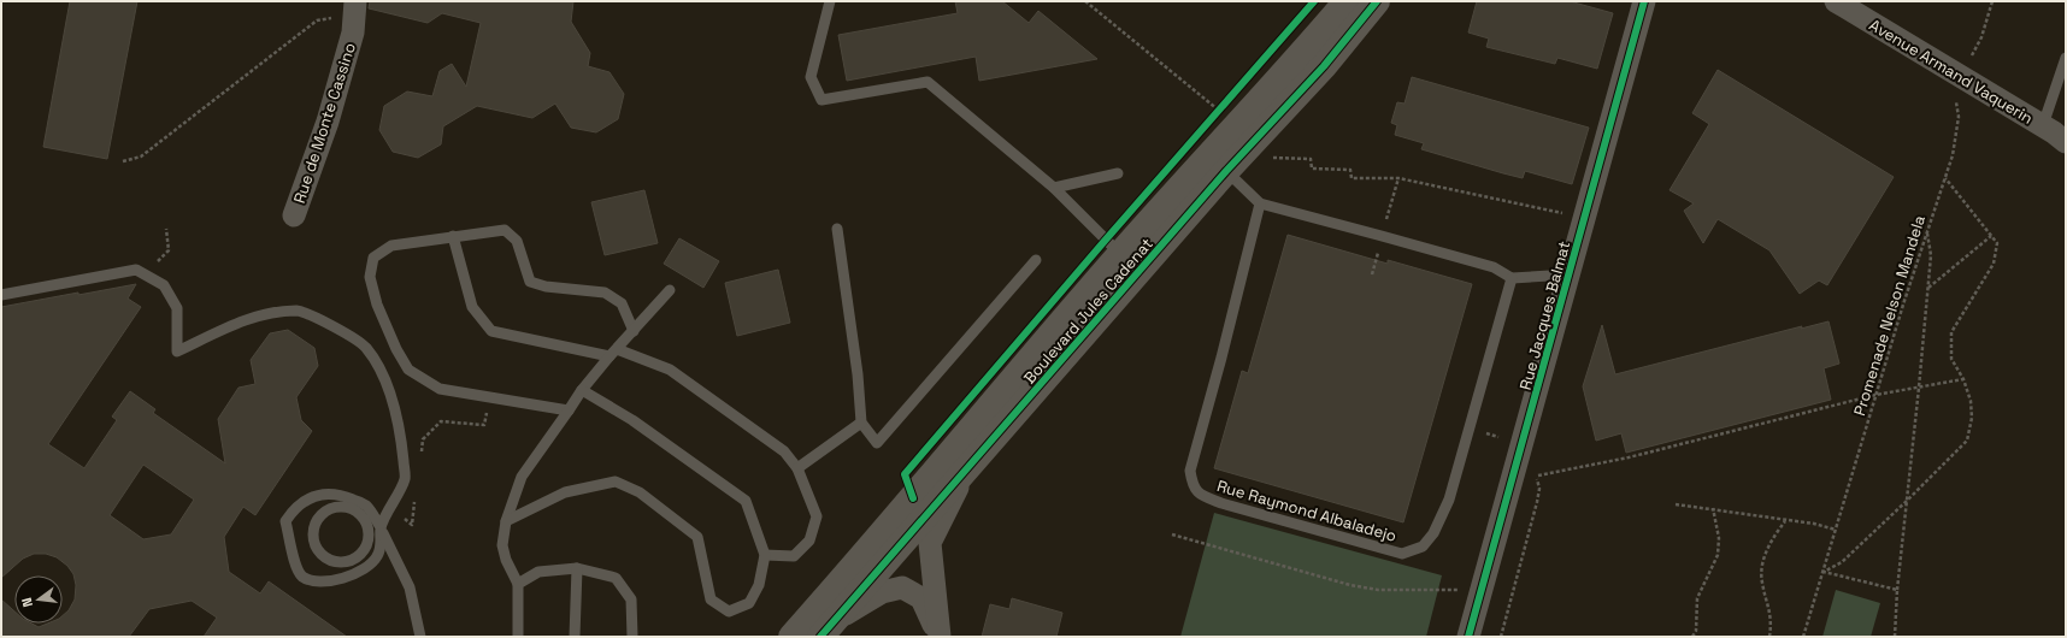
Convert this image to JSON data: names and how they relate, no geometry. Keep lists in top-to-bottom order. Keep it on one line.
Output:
{"streets":{"street":["Avenue Armand Vaquerin","Rue de Monte Cassino","Boulevard Jules Cadenat","Rue Jacques Balmat"],"lane":["Rue Raymond Albaladejo"],"path":["Promenade Nelson Mandela"]},"crossings":[["Avenue Armand Vaquerin","Promenade Nelson Mandela"]],"north":"left"}
